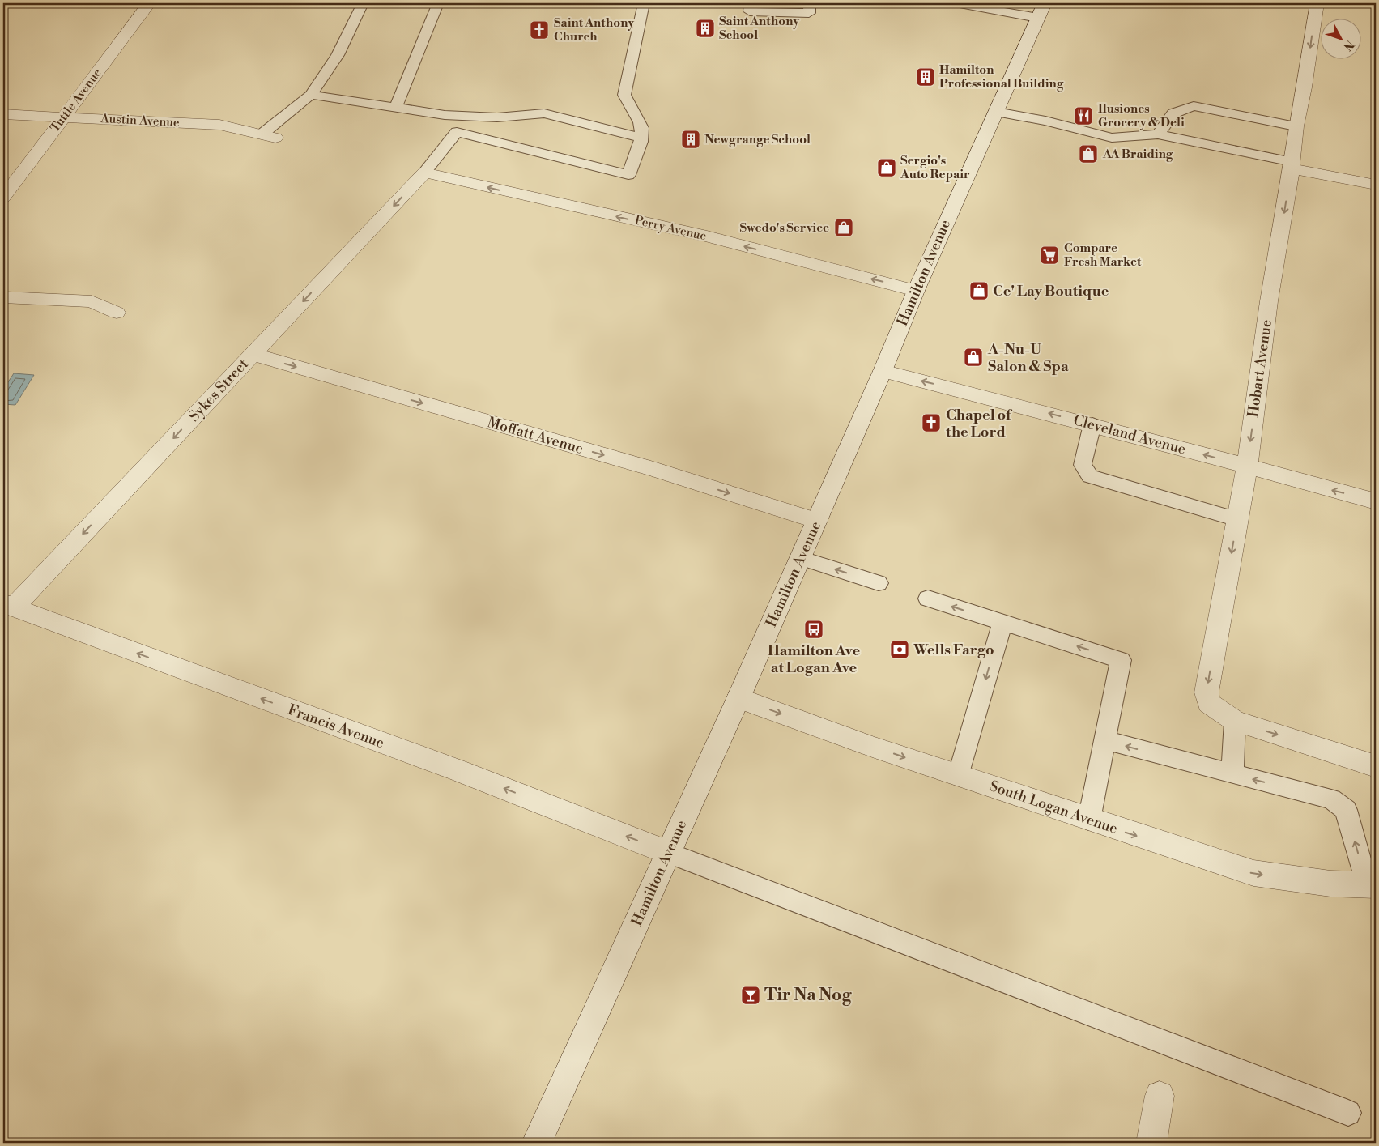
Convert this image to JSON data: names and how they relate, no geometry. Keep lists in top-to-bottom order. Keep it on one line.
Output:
{"streets":{"street":["Tuttle Avenue","Austin Avenue","Perry Avenue","Hamilton Avenue","Hobart Avenue","Sykes Street","Cleveland Avenue","Moffatt Avenue","Francis Avenue","South Logan Avenue"]},"crossings":[["Tuttle Avenue","Austin Avenue"],["Perry Avenue","Hamilton Avenue"],["Perry Avenue","Sykes Street"],["Hamilton Avenue","Cleveland Avenue"],["Hamilton Avenue","Moffatt Avenue"],["Hamilton Avenue","Francis Avenue"],["Hamilton Avenue","South Logan Avenue"],["Hobart Avenue","Cleveland Avenue"],["Sykes Street","Moffatt Avenue"],["Sykes Street","Francis Avenue"]],"one_way":["Perry Avenue","Hobart Avenue","Sykes Street","Cleveland Avenue","Moffatt Avenue","Francis Avenue","South Logan Avenue"],"places":{"building":["Saint Anthony School","Hamilton Professional Building","Newgrange School"],"church":["Saint Anthony Church","Chapel of the Lord"],"restaurant":["Ilusiones Grocery & Deli"],"shop":["AA Braiding","Sergio's Auto Repair","Swedo's Service","Ce' Lay Boutique","A-Nu-U Salon & Spa"],"supermarket":["Compare Fresh Market"],"bus stop":["Hamilton Ave at Logan Ave"],"bank":["Wells Fargo"],"bar":["Tir Na Nog"]},"north":"bottom right"}
